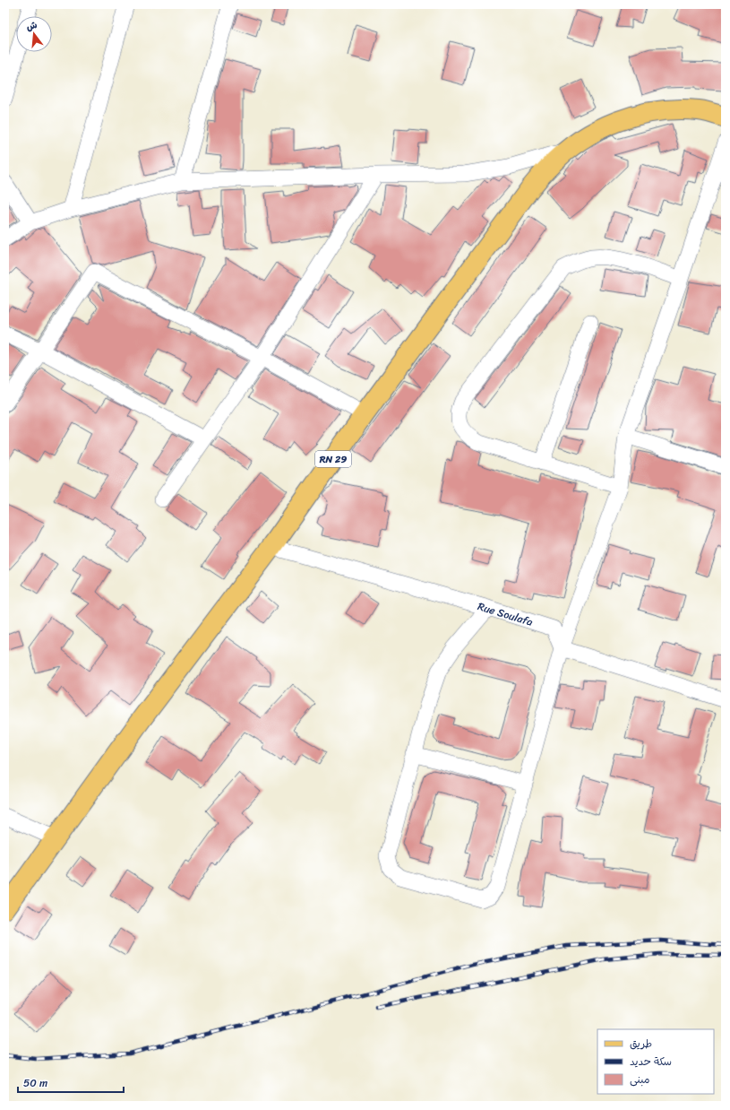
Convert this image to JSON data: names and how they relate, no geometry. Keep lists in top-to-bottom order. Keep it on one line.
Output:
{"streets":{"main road":["RN 29"],"street":["Rue Soulafa"]},"crossings":[["RN 29","Rue Soulafa"]],"legend":["طريق","سكة حديد","مبنى"],"scale_bar":"50 m","north":"top"}
